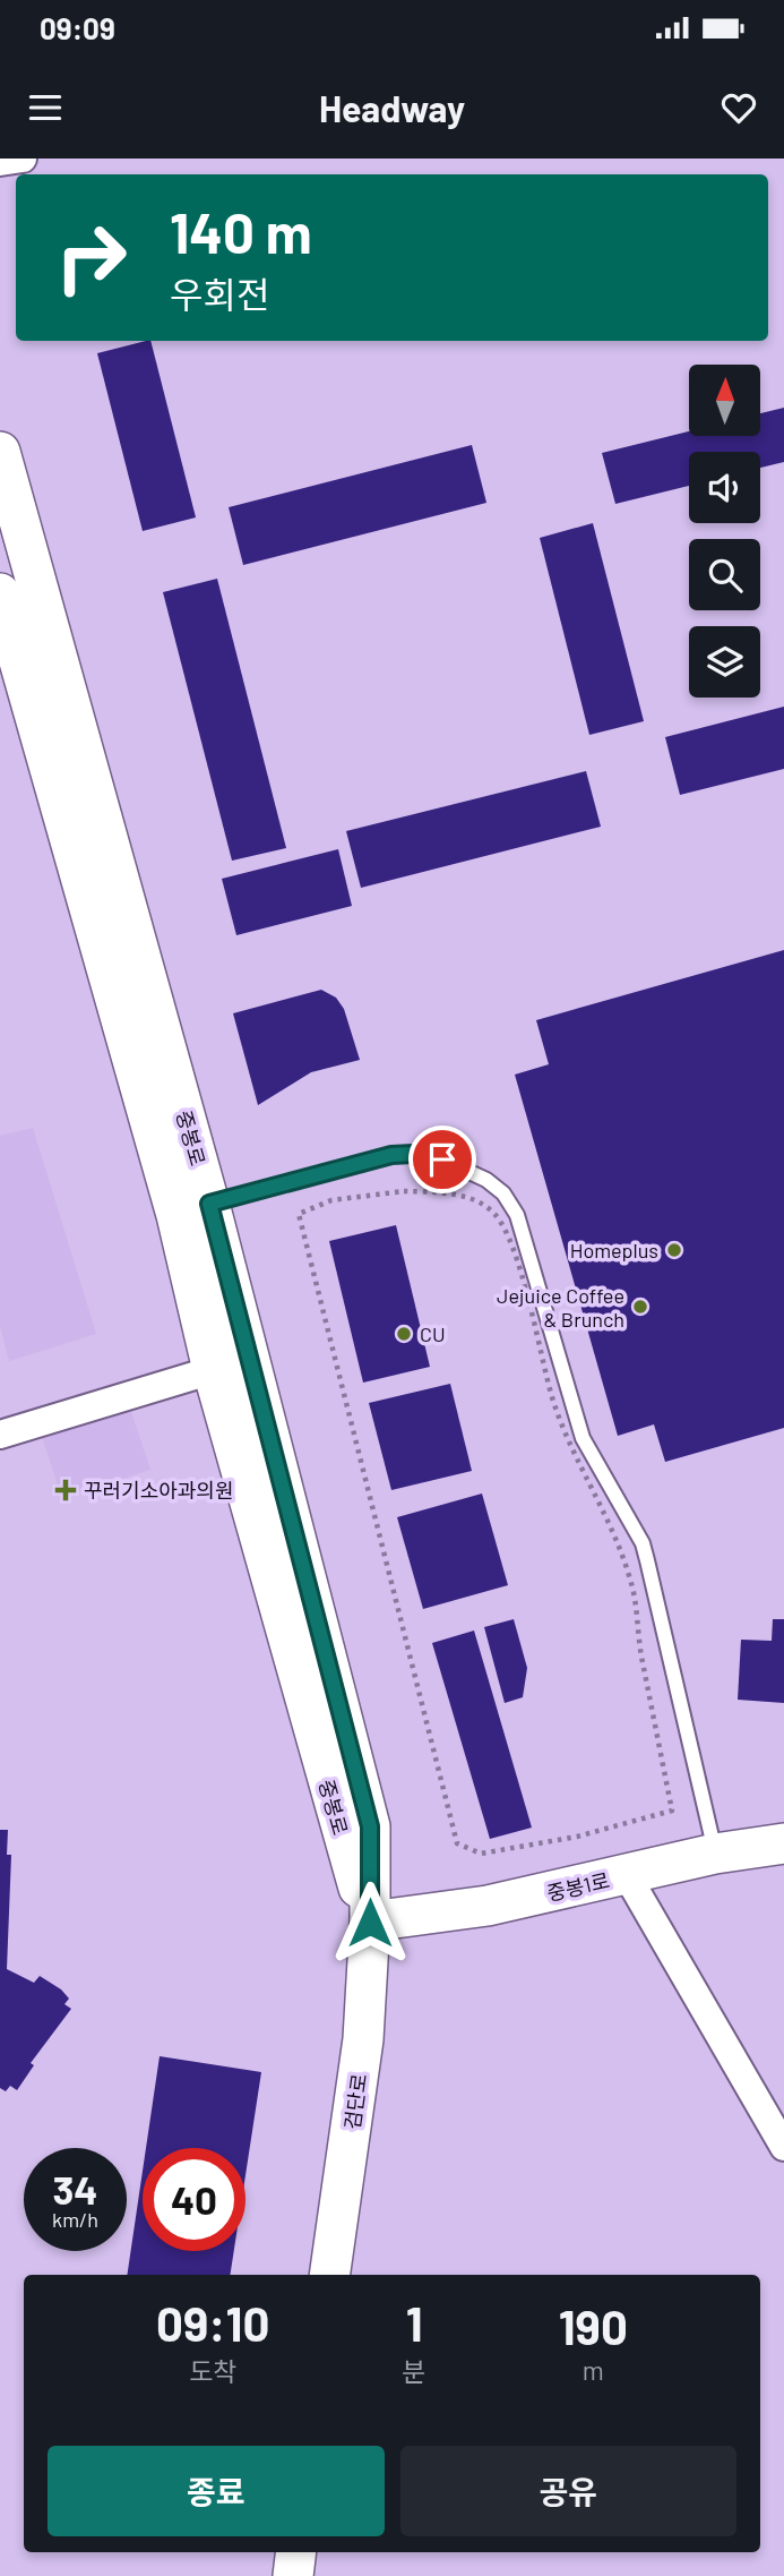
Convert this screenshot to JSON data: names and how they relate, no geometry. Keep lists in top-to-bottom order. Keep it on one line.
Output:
{"streets":{"street":["중봉로","중봉1로","검단로"]},"crossings":[["중봉로","중봉1로"],["중봉로","검단로"],["중봉1로","검단로"]],"places":{"other":["Homeplus","Jejuice Coffee & Brunch","CU"],"health":["꾸러기소아과의원"]},"north":"top","page":{"status":"09:09","header":"Headway","turn":["140 m","우회전"],"speed":"34 km/h","limit":"40","eta":["09:10","도착","1","분","190","m"],"buttons":["종료","공유"]}}
